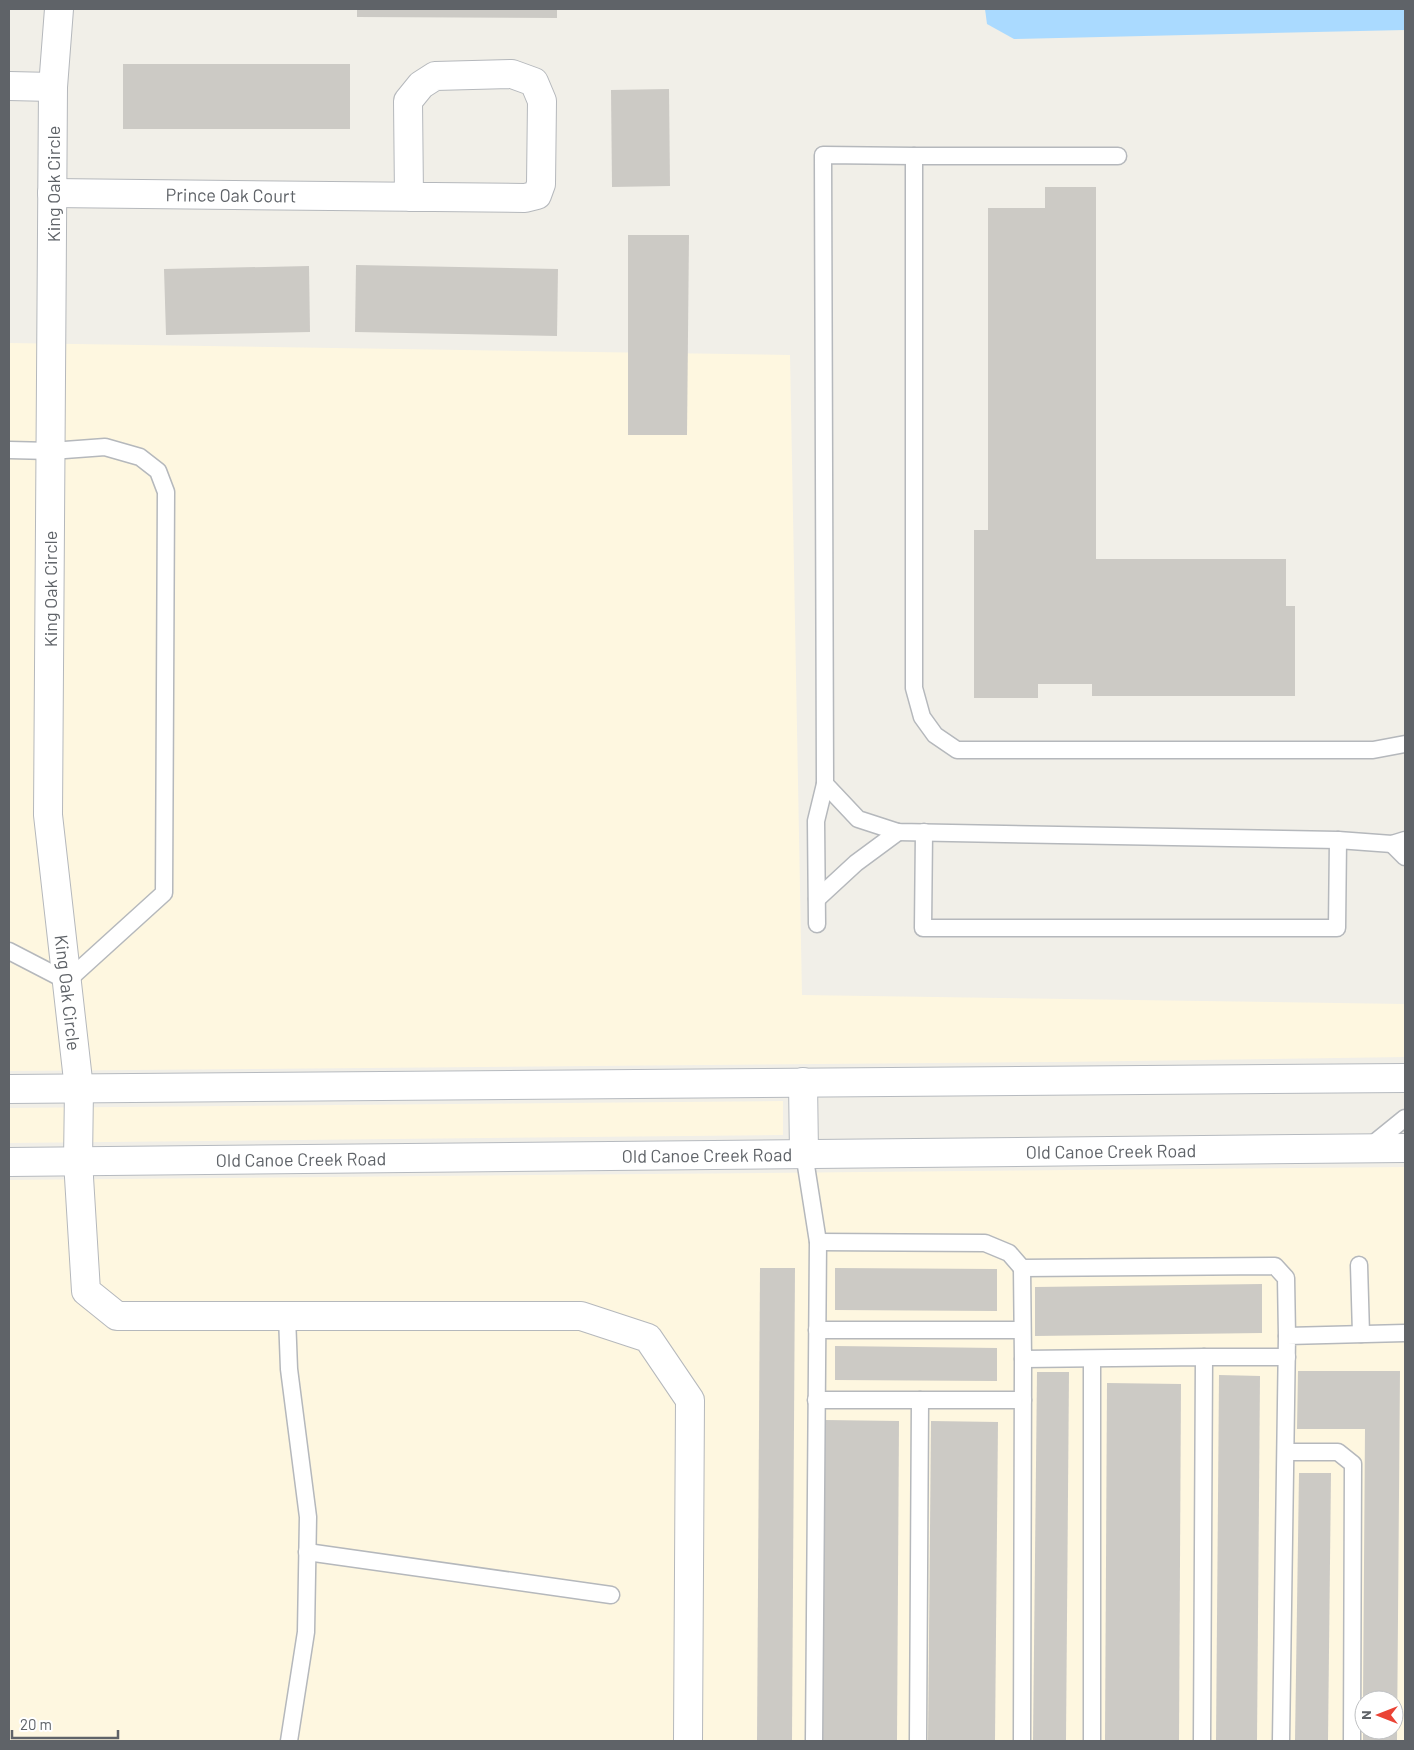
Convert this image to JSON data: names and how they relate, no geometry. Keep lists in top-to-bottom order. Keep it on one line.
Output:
{"streets":{"street":["King Oak Circle","Prince Oak Court","Old Canoe Creek Road"]},"crossings":[["King Oak Circle","Prince Oak Court"],["King Oak Circle","Old Canoe Creek Road"]],"scale_bar":"20 m","north":"left"}
